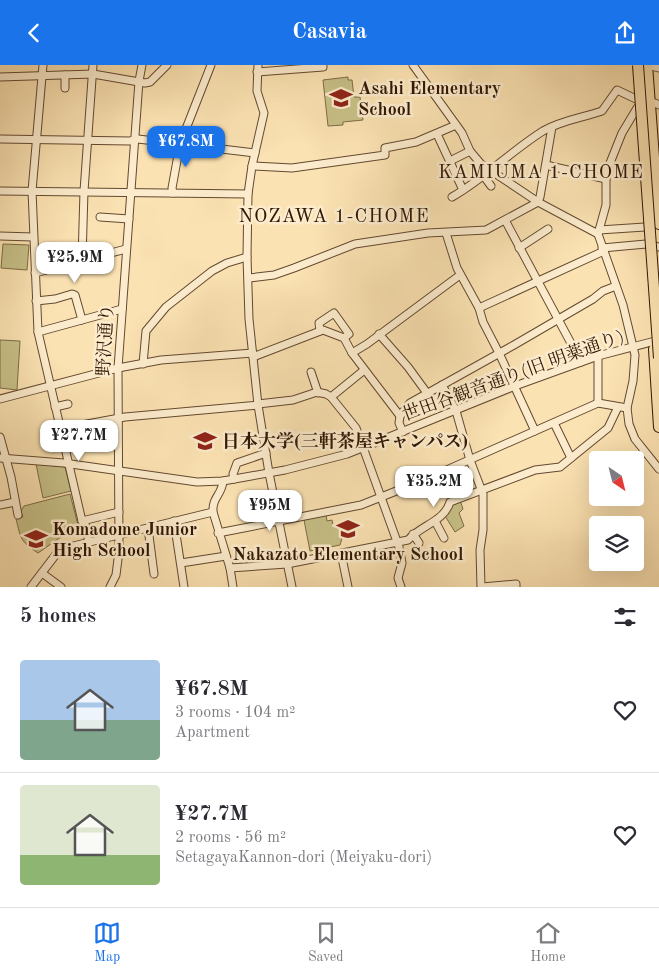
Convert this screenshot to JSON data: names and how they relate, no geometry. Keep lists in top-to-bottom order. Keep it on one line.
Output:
{"streets":{"street":["野沢通り","世田谷観音通り(旧 明薬通り)"]},"crossings":[["野沢通り","世田谷観音通り(旧 明薬通り)"]],"districts":["KAMIUMA 1-CHOME","NOZAWA 1-CHOME"],"places":{"school or university":["Asahi Elementary School","日本大学(三軒茶屋キャンパス)","Nakazato Elementary School","Komadome Junior High School"]},"north":"bottom right","page":{"header":"Casavia","price":["¥67.8M","¥25.9M","¥27.7M","¥35.2M","¥95M"],"heading":"5 homes","list":[{"name":"¥67.8M","note":"3 rooms · 104 m² · Apartment"},{"name":"¥27.7M","note":"2 rooms · 56 m² · SetagayaKannon-dori (Meiyaku-dori)"}],"tabs":["Map","Saved","Home"]}}
